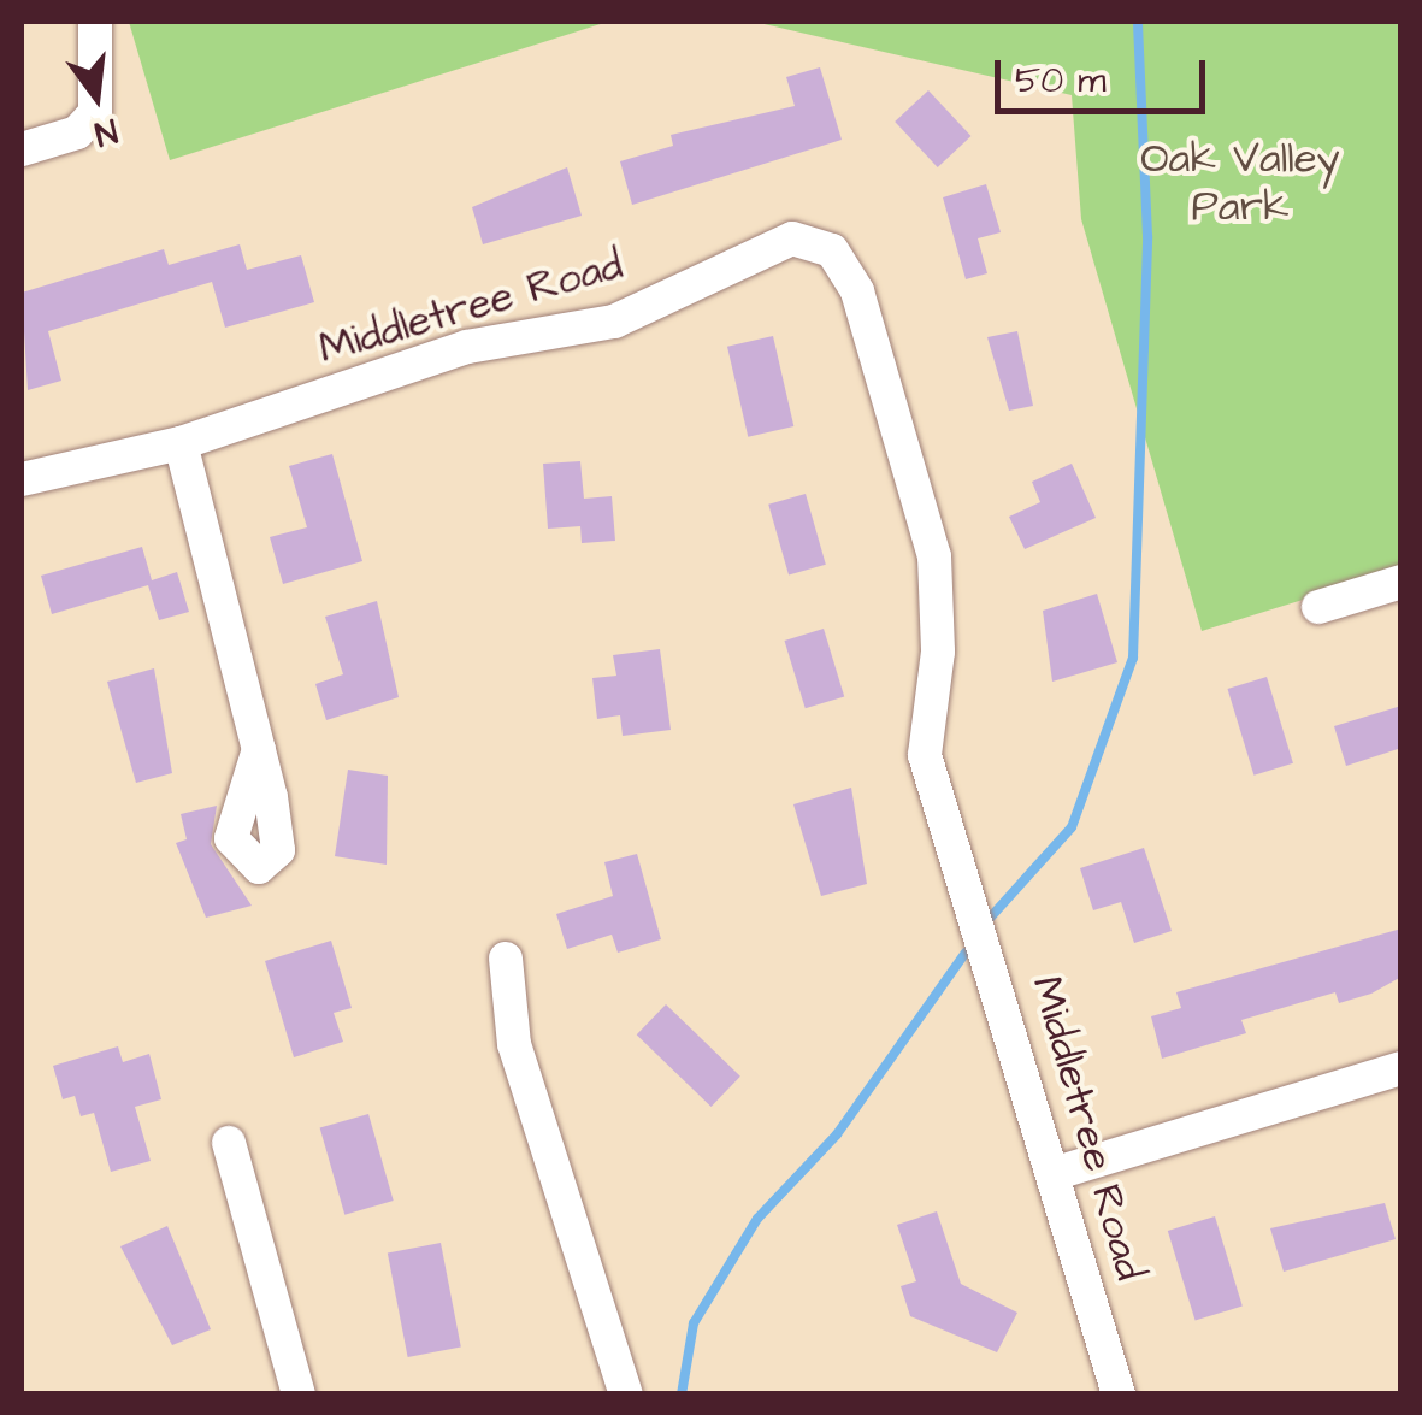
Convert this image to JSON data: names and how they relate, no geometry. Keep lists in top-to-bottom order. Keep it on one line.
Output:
{"streets":{"street":["Middletree Road"]},"parks":["Oak Valley Park"],"scale_bar":"50 m","north":"bottom"}
